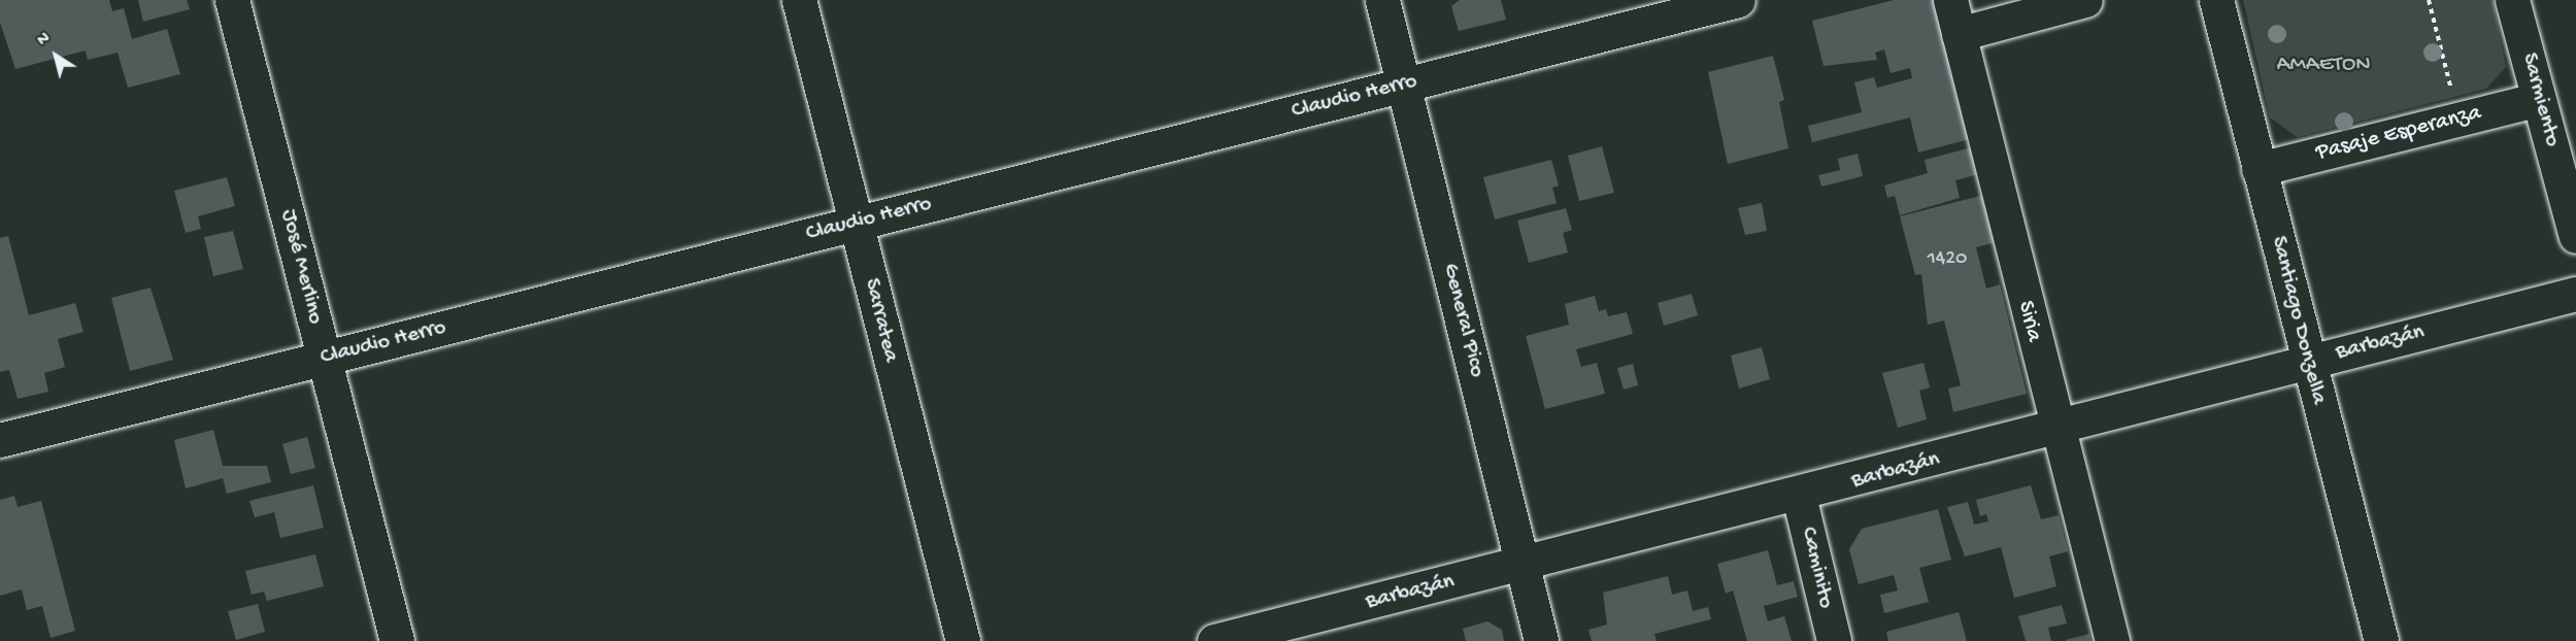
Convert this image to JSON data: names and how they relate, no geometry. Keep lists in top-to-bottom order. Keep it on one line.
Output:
{"streets":{"street":["Claudio Herro","Sarmiento","Pasaje Esperanza","José Merlino","Sarratea","General Pico","Santiago Donzella","Siria","Barbazán","Caminito"]},"crossings":[["Claudio Herro","José Merlino"],["Claudio Herro","Sarratea"],["Claudio Herro","General Pico"],["Sarmiento","Pasaje Esperanza"],["Pasaje Esperanza","Santiago Donzella"],["General Pico","Barbazán"],["Santiago Donzella","Barbazán"],["Siria","Barbazán"],["Barbazán","Caminito"]],"parks":["AMAETON"],"house_numbers":["1420"],"north":"top left"}
